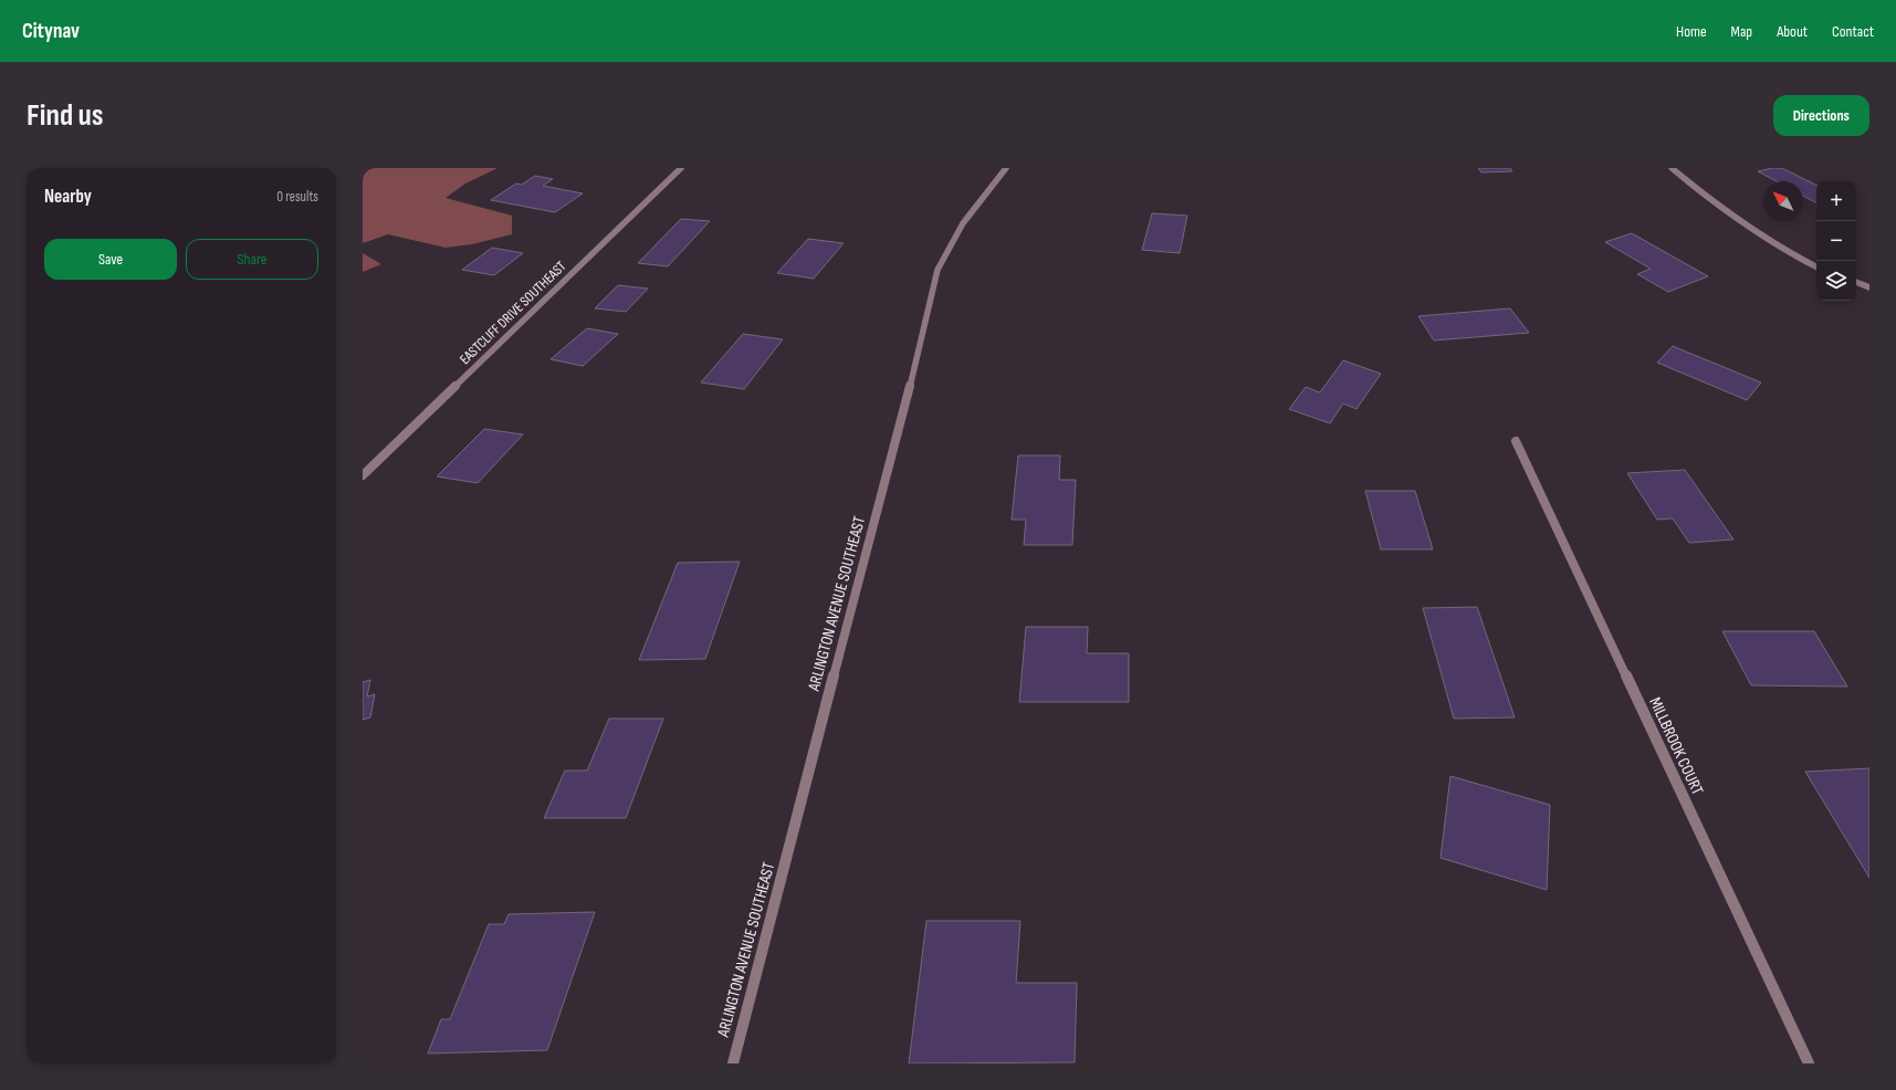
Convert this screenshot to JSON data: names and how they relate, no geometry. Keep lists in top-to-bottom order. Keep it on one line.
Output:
{"streets":{"street":["EASTCLIFF DRIVE SOUTHEAST","ARLINGTON AVENUE SOUTHEAST","MILLBROOK COURT"]},"north":"top left","page":{"header":"Citynav","nav":["Home","Map","About","Contact"],"buttons":["Directions",["Save","Share"]],"title":"Find us","heading":["Nearby","0 results"],"map_buttons":["+","−"]}}
